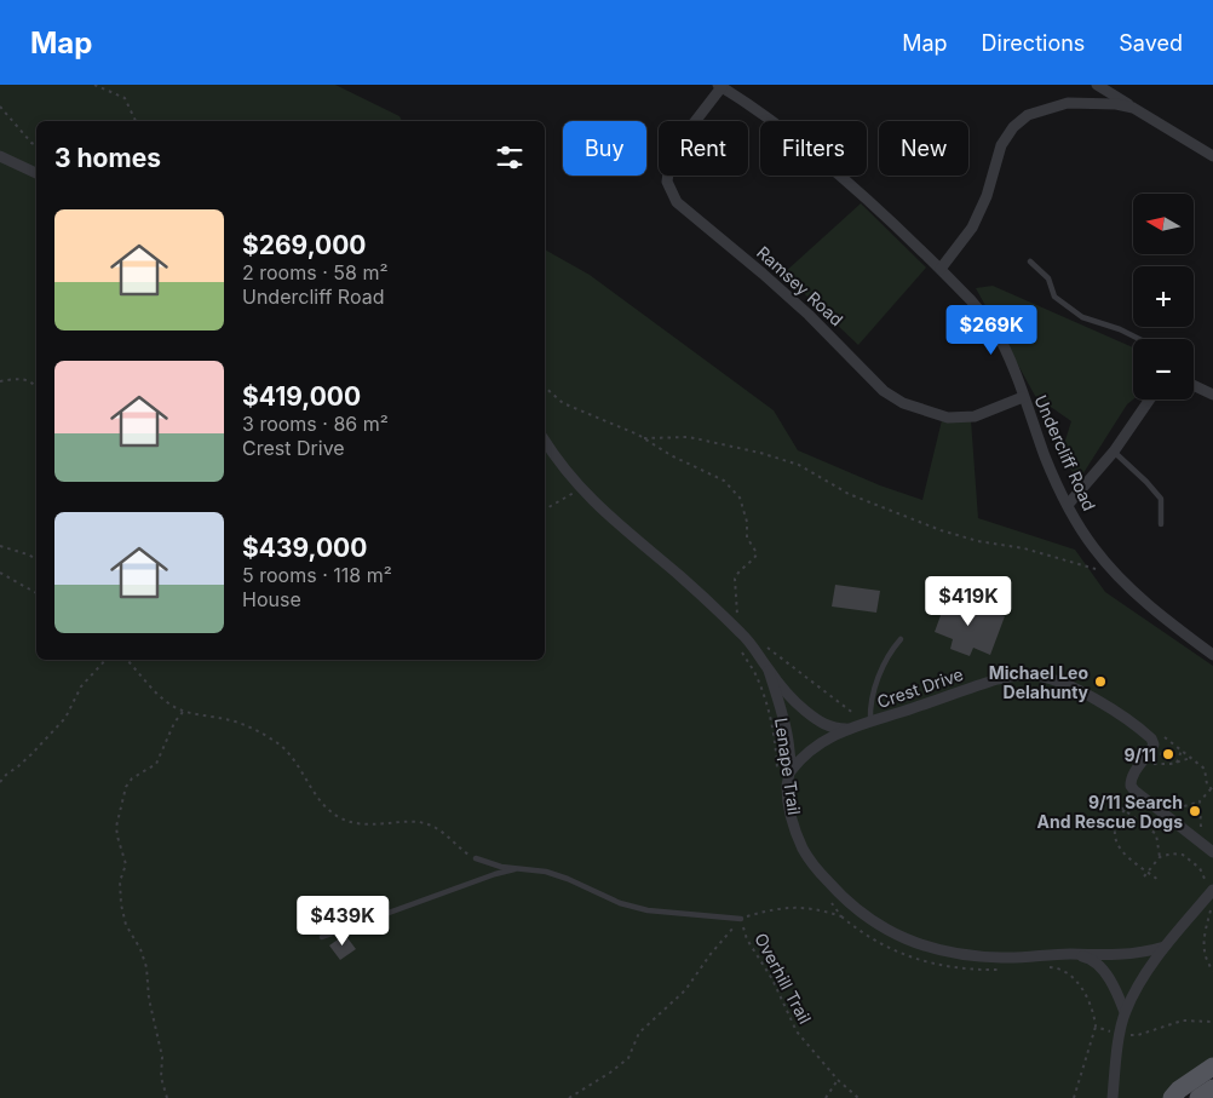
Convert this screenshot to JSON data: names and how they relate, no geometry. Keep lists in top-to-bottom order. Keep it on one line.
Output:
{"streets":{"street":["Ramsey Road","Undercliff Road","Crest Drive"],"path":["Lenape Trail","Overhill Trail"]},"crossings":[["Ramsey Road","Undercliff Road"]],"places":["Michael Leo Delahunty","9/11","9/11 Search And Rescue Dogs"],"north":"left","page":{"header":"Map","nav":["Map","Directions","Saved"],"chip":["Buy","Rent","Filters","New"],"heading":"3 homes","map_buttons":["+","−"],"list":[{"name":"$269,000","note":"2 rooms · 58 m² · Undercliff Road"},{"name":"$419,000","note":"3 rooms · 86 m² · Crest Drive"},{"name":"$439,000","note":"5 rooms · 118 m² · House"}],"price":["$269K","$419K","$439K"]}}
